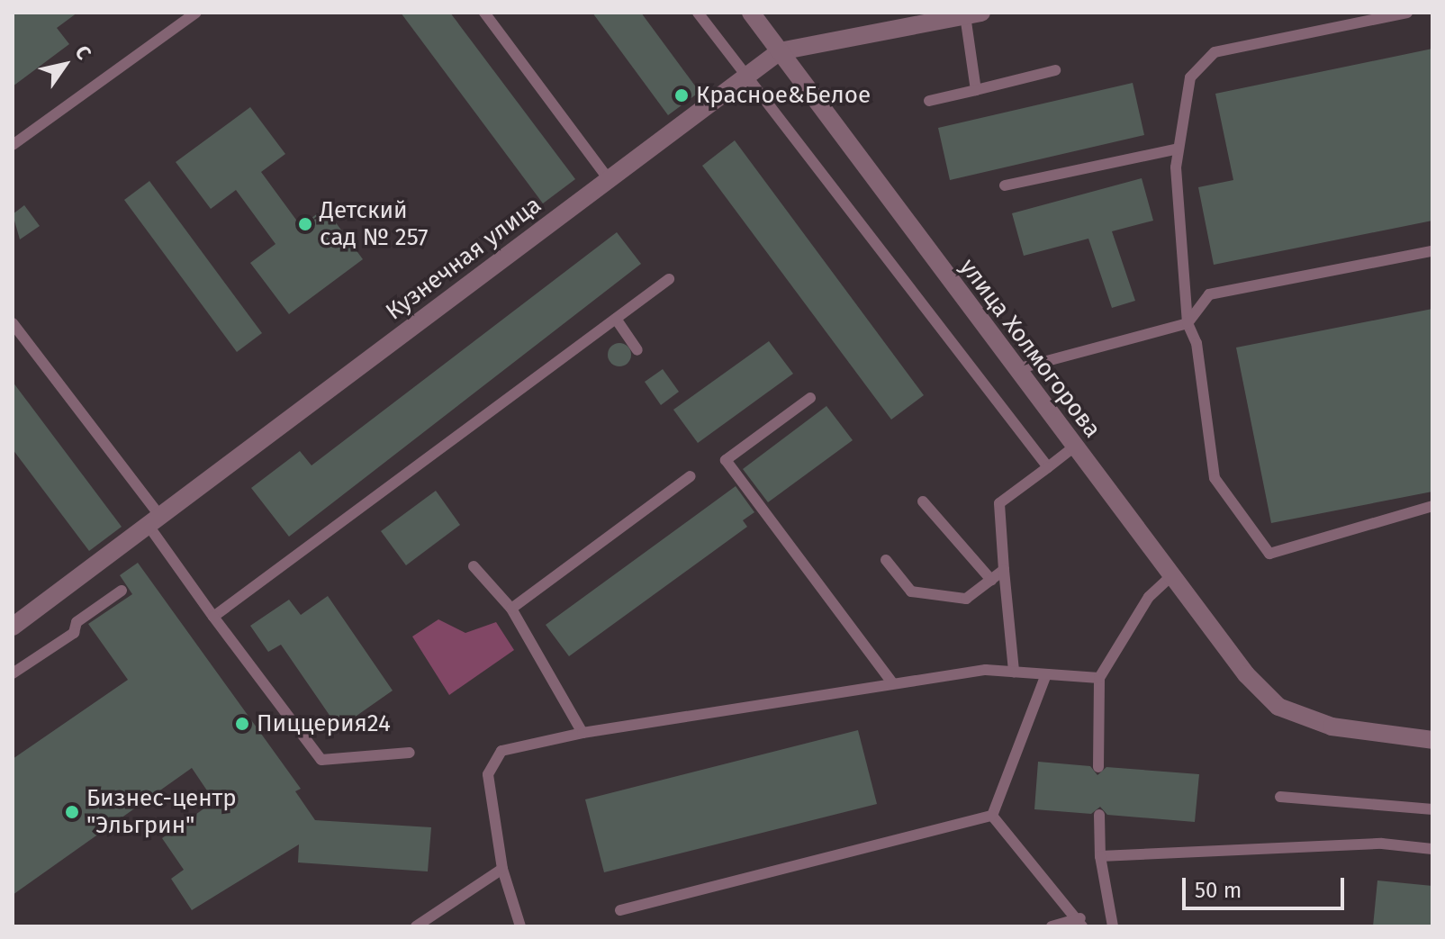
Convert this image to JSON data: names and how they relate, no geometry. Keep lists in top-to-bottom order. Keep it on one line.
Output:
{"streets":{"street":["Кузнечная улица","улица Холмогорова"]},"crossings":[["Кузнечная улица","улица Холмогорова"]],"places":["Красное&Белое","Детский сад № 257","Пиццерия24","Бизнес-центр \"Эльгрин\""],"scale_bar":"50 m","north":"top right"}
